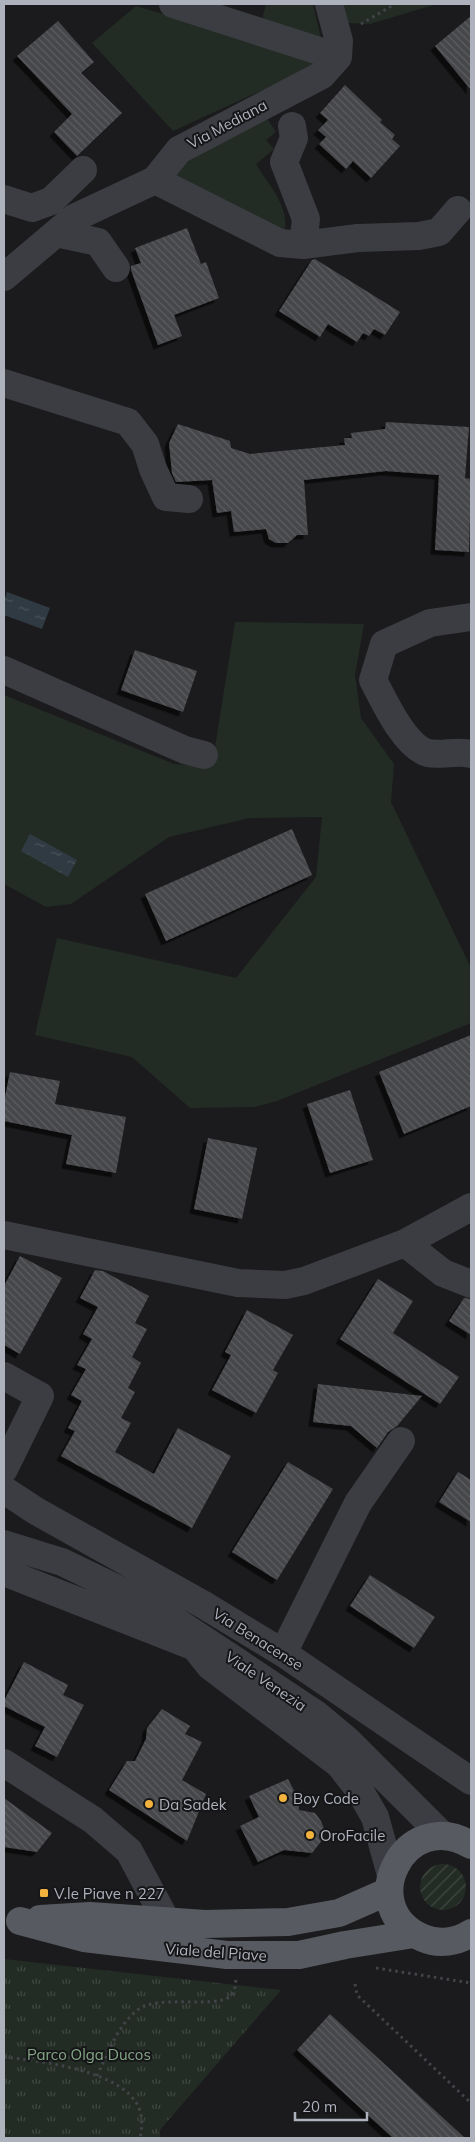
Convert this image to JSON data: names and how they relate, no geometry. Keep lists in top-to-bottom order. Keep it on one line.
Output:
{"streets":{"main road":["Viale del Piave"],"street":["Via Mediana","Via Benacense","Viale Venezia"]},"crossings":[["Via Benacense","Viale Venezia"],["Viale Venezia","Viale del Piave"]],"parks":["Parco Olga Ducos"],"places":{"other":["Boy Code","Da Sadek","OroFacile"],"transit":["V.le Piave n 227"]},"scale_bar":"20 m"}
